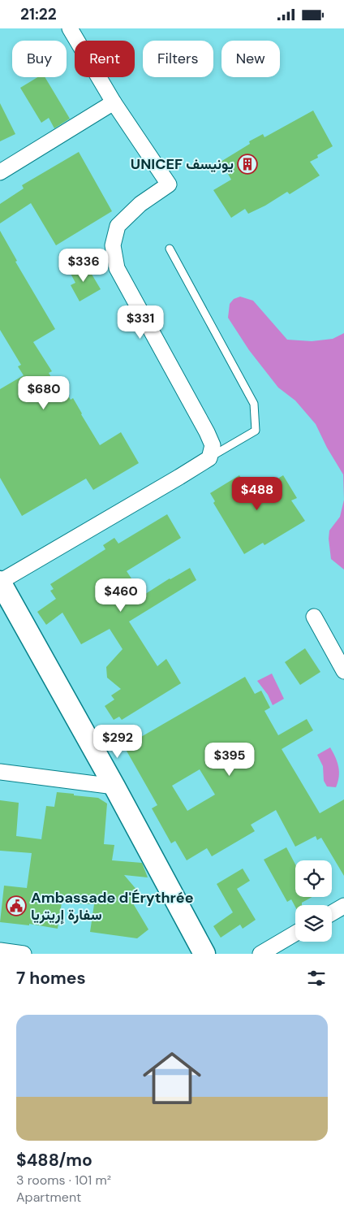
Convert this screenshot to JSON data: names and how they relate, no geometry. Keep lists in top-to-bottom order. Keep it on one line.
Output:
{"places":{"building":["UNICEF يونيسف"],"public building":["Ambassade d'Érythrée سفارة إريتريا"]},"page":{"status":"21:22","chip":["Buy","Rent","Filters","New"],"price":["$336","$331","$680","$488","$460","$292","$395"],"heading":"7 homes","list":[{"name":"$488/mo","note":"3 rooms · 101 m² · Apartment"}]}}
